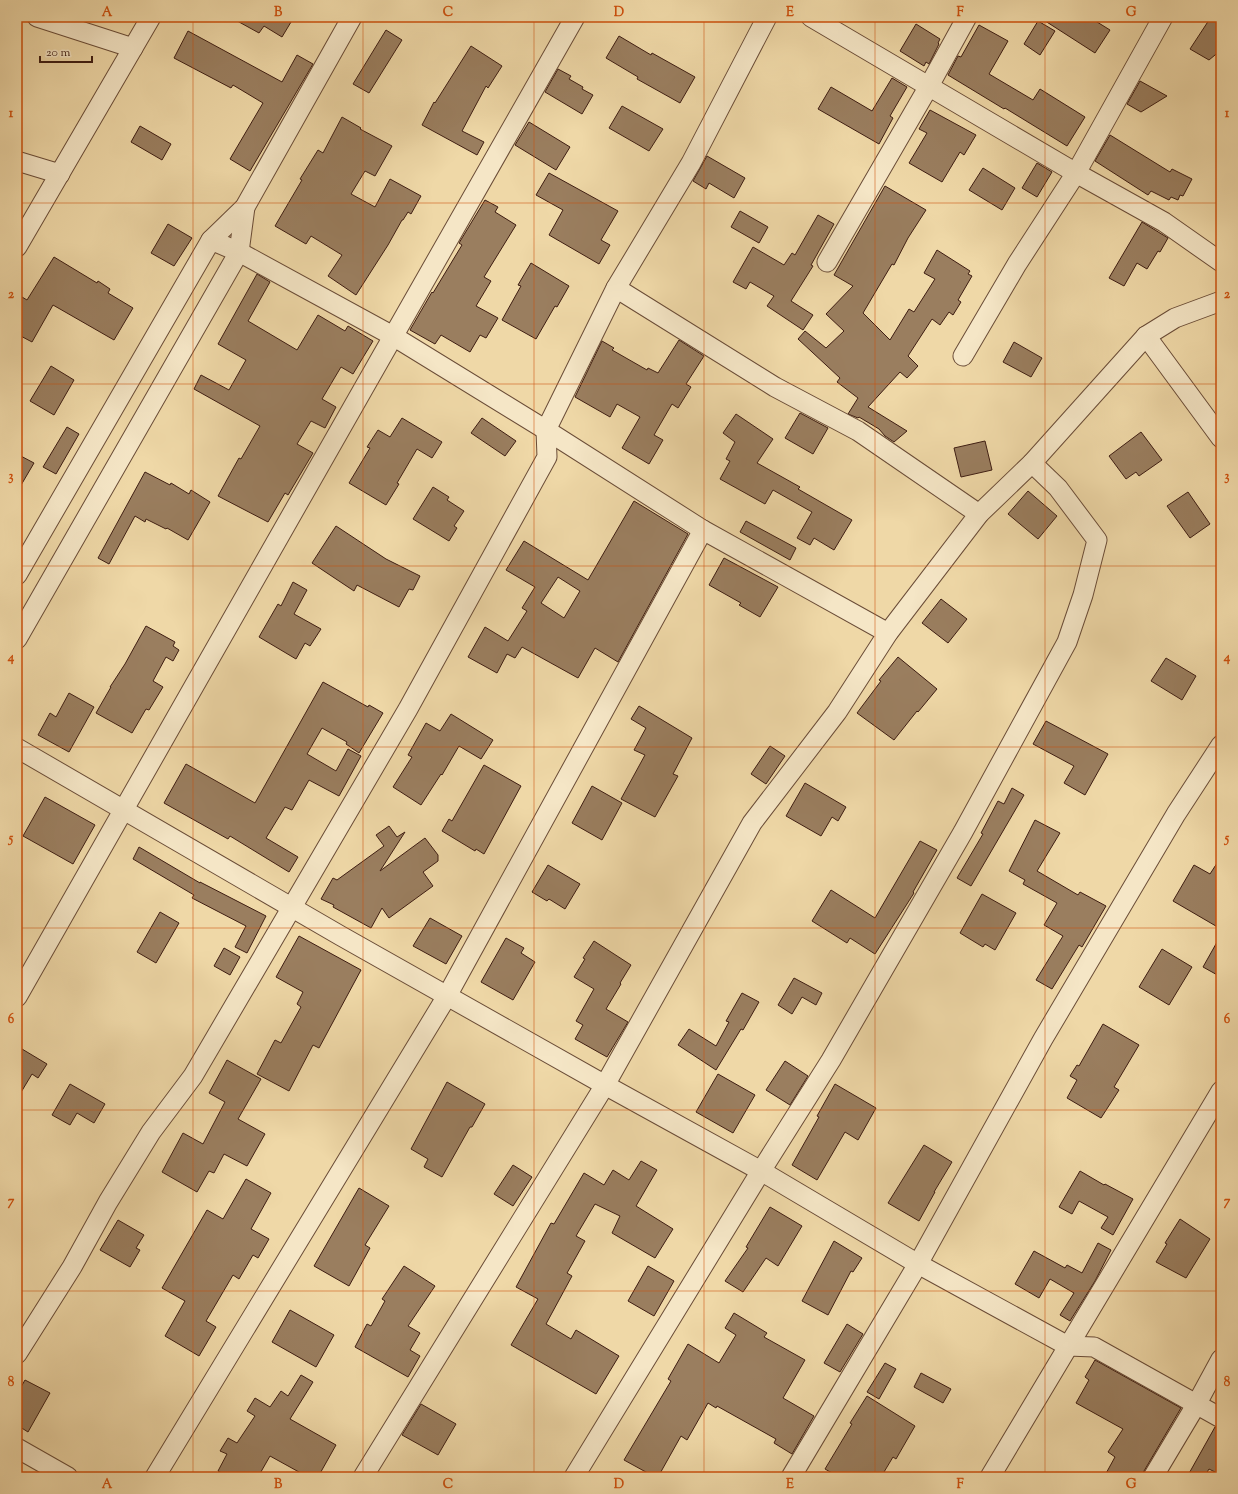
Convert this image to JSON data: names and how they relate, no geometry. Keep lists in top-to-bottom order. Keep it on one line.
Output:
{"scale_bar":"20 m","grid":{"columns":["A","B","C","D","E","F","G"],"rows":["1","2","3","4","5","6","7","8"]}}
